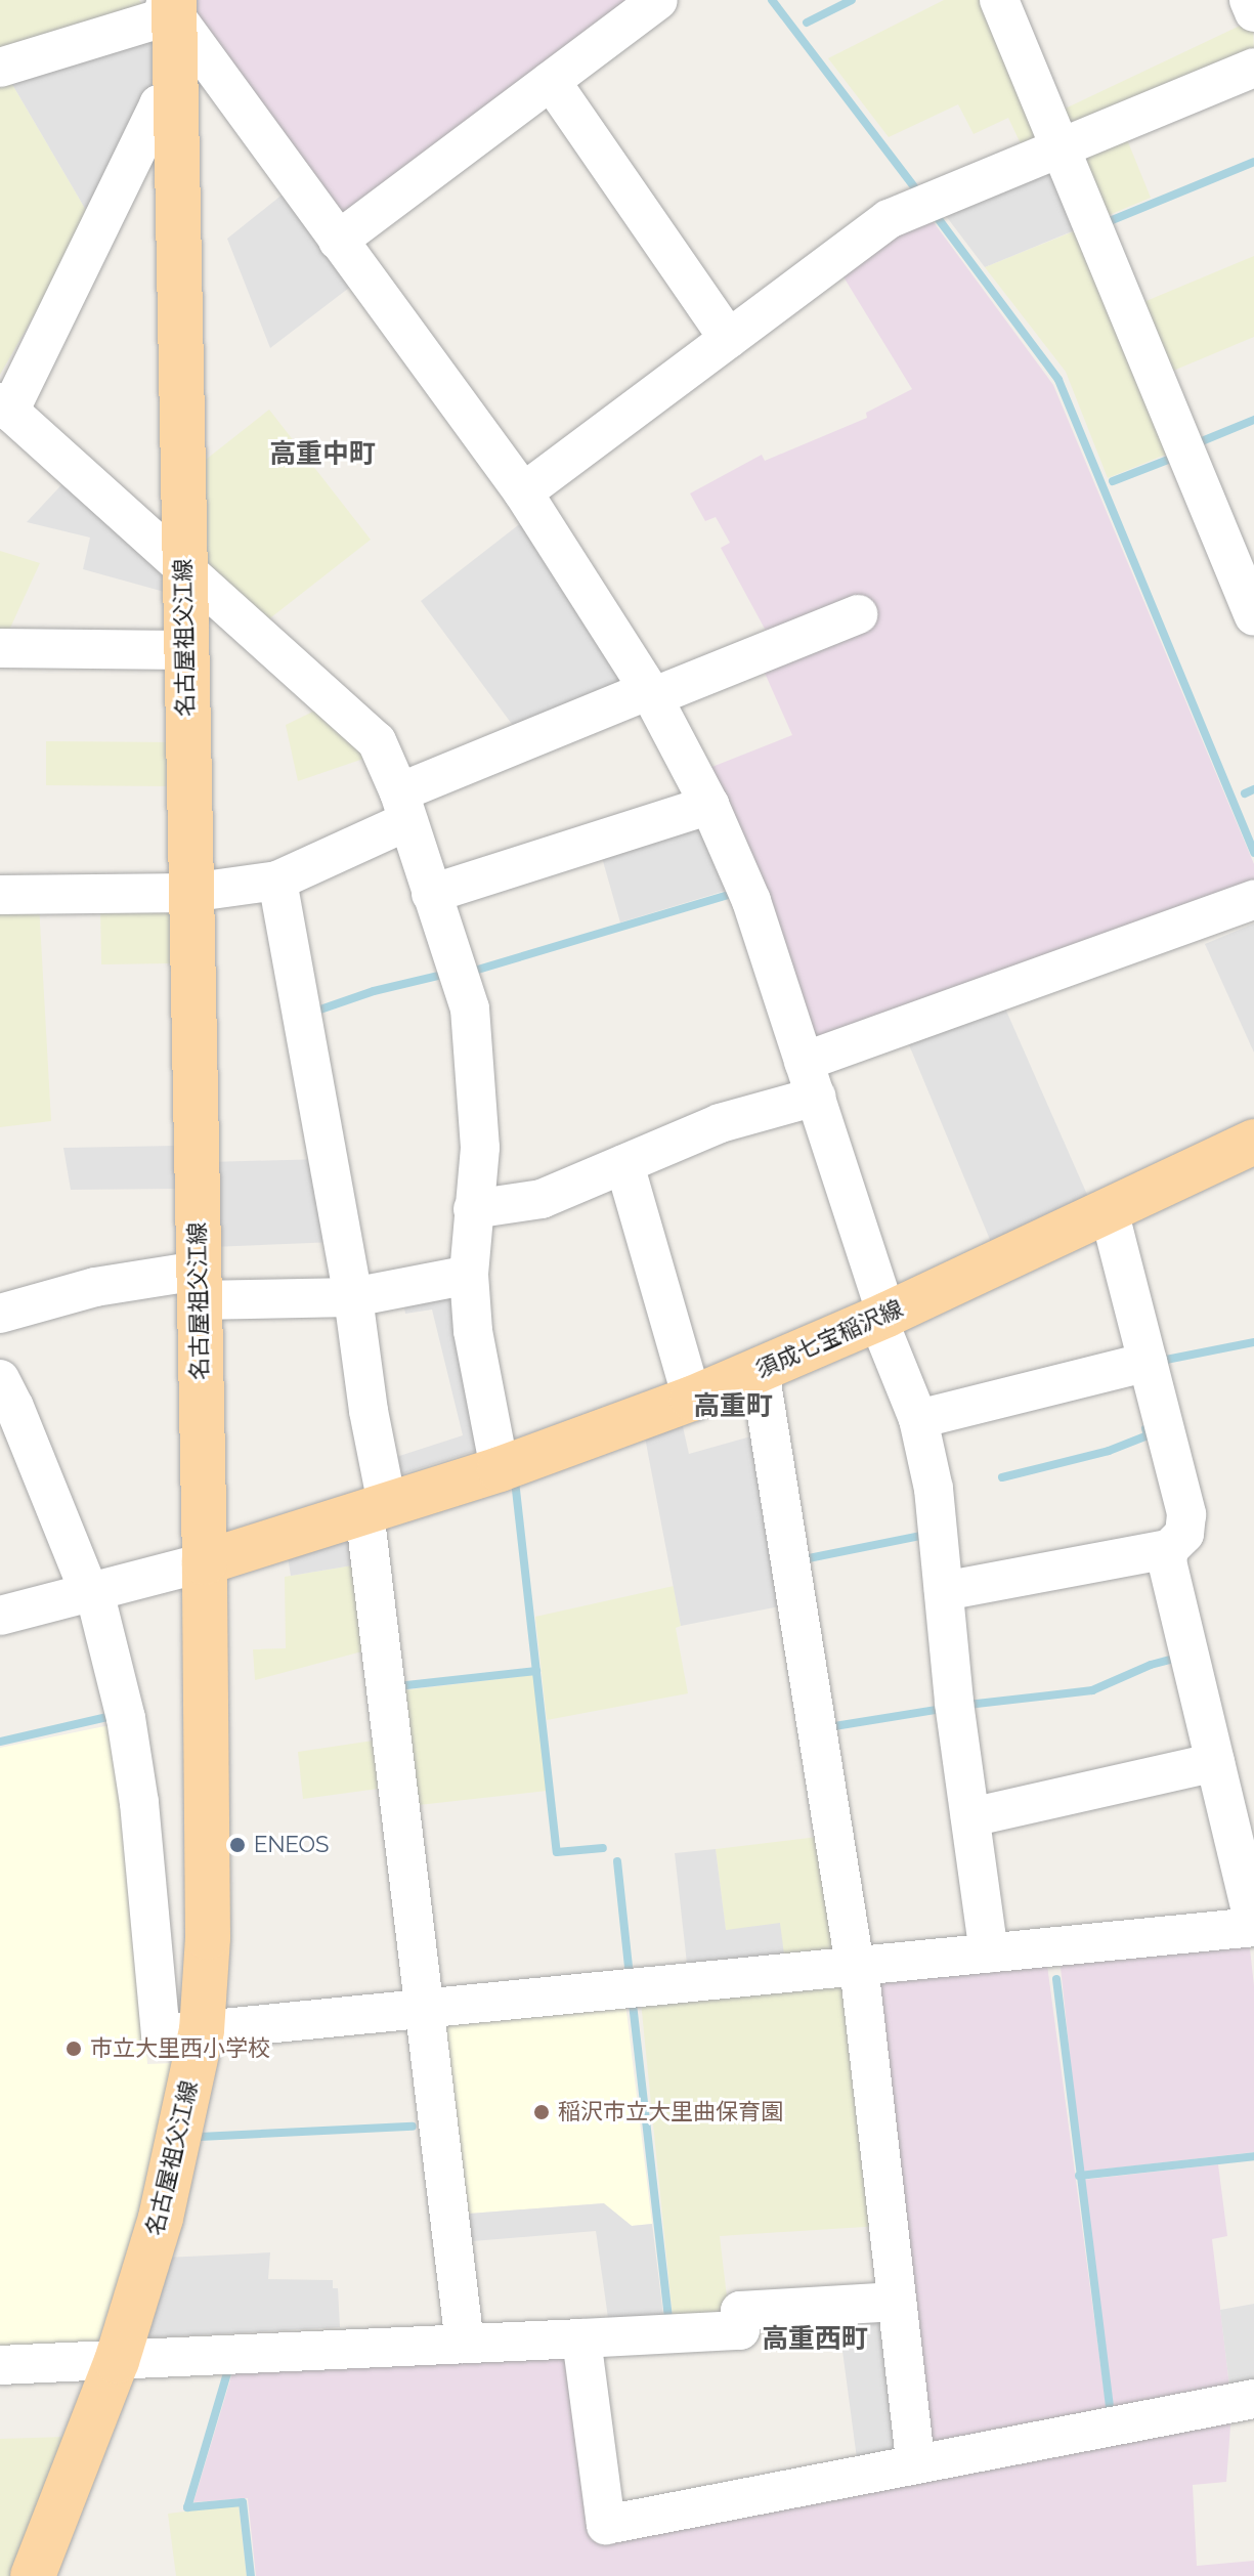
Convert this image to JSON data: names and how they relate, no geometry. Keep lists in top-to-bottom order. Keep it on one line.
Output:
{"streets":{"main road":["名古屋祖父江線","須成七宝稲沢線"]},"crossings":[["名古屋祖父江線","須成七宝稲沢線"]],"districts":["高重中町","高重町","高重西町"],"places":["ENEOS","市立大里西小学校","稲沢市立大里曲保育園"]}
